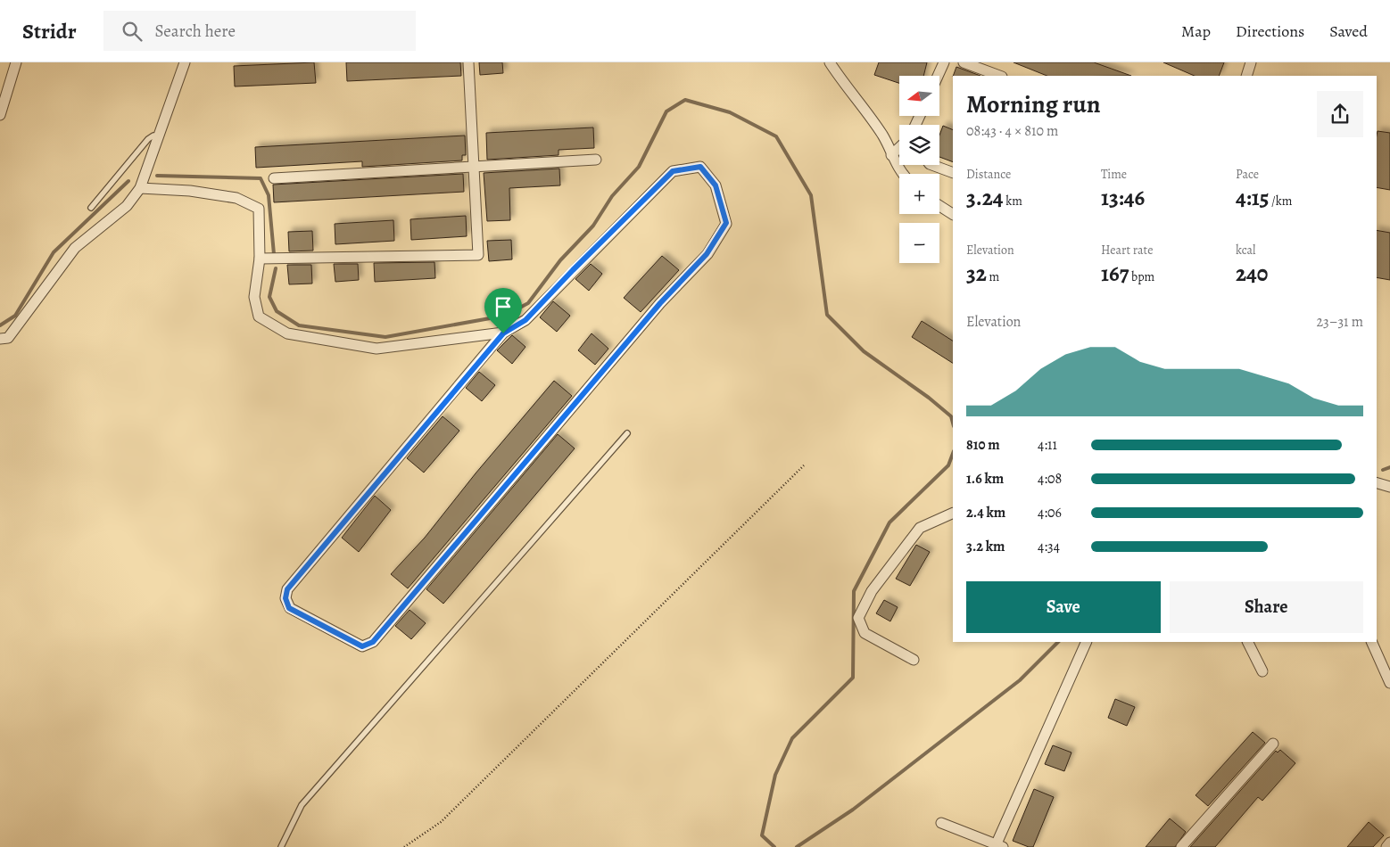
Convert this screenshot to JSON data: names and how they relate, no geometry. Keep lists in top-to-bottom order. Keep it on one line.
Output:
{"north":"left","page":{"header":"Stridr","search":"Search here","nav":["Map","Directions","Saved"],"map_buttons":["+","−"],"heading":["Morning run","08:43 · 4 × 810 m"],"stats":[["Distance","3.24 km"],["Time","13:46"],["Pace","4:15 /km"],["Elevation","32 m"],["Heart rate","167 bpm"],["kcal","240"]],"chart":["Elevation","23–31 m"],"list":[{"name":"810 m","note":"4:11"},{"name":"1.6 km","note":"4:08"},{"name":"2.4 km","note":"4:06"},{"name":"3.2 km","note":"4:34"}],"buttons":["Save","Share"]}}
